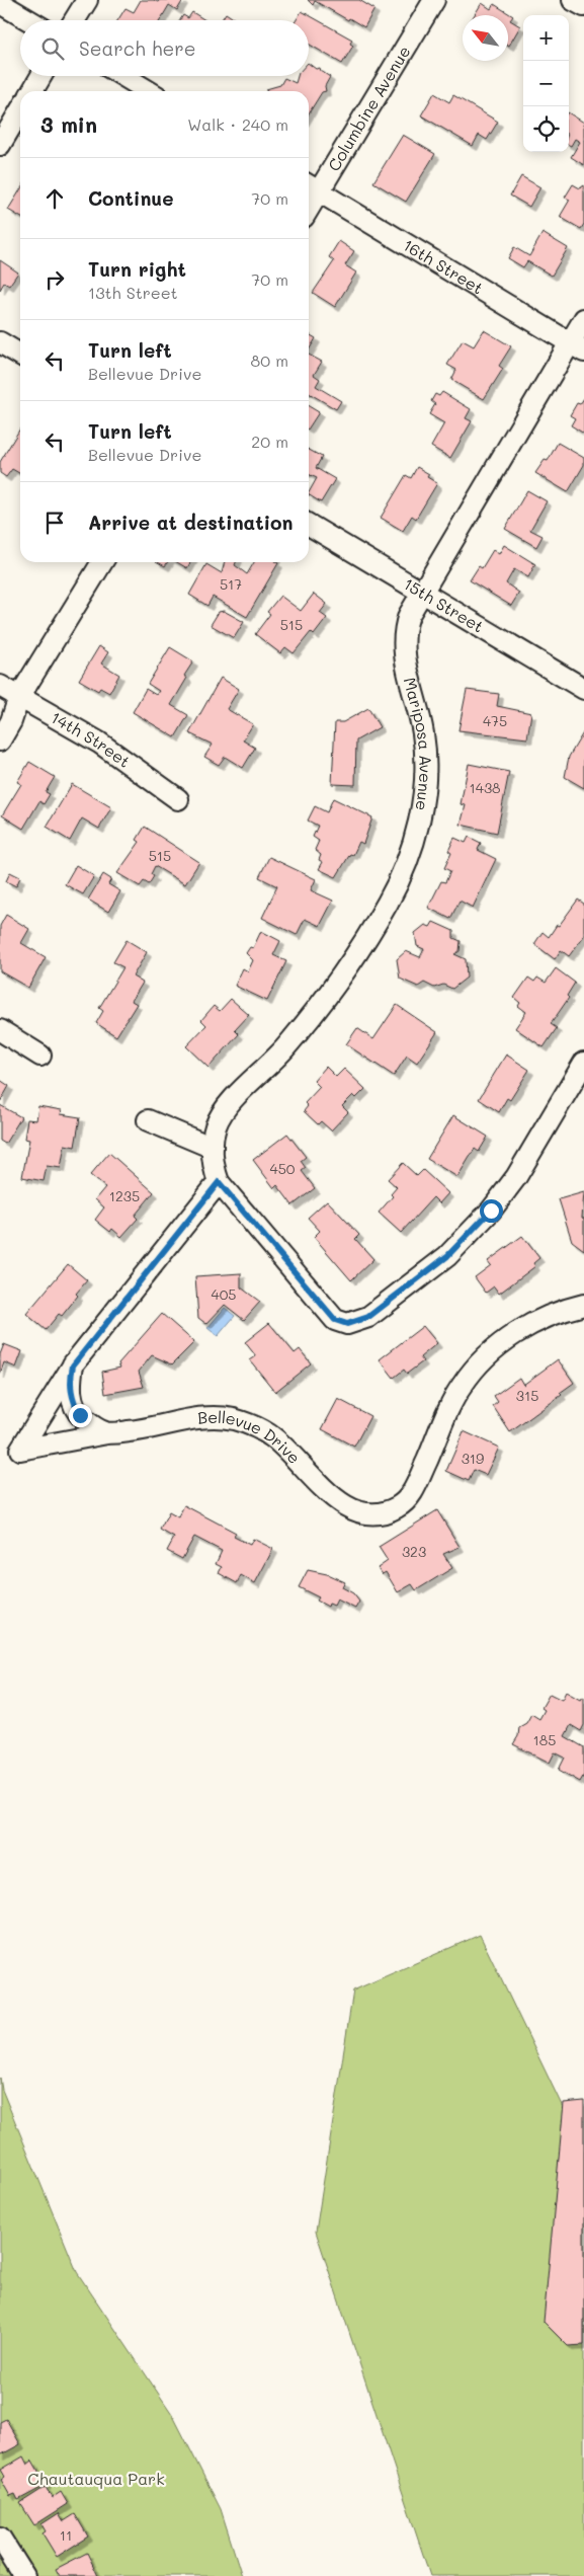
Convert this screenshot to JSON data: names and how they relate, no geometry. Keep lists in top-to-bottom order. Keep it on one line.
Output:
{"streets":{"street":["Columbine Avenue","16th Street","15th Street","14th Street","Mariposa Avenue","Bellevue Drive"]},"crossings":[["Columbine Avenue","16th Street"],["16th Street","Mariposa Avenue"],["15th Street","Mariposa Avenue"]],"parks":["Chautauqua Park"],"house_numbers":["517","515","475","1438","515","450","1235","405","315","319","323","185","11"],"north":"top left","page":{"map_buttons":["+","−"],"search":"Search here","heading":["3 min","Walk · 240 m"],"list":[["Continue","70 m"],["Turn right","13th Street","70 m"],["Turn left","Bellevue Drive","80 m"],["Turn left","Bellevue Drive","20 m"],"Arrive at destination"]}}
